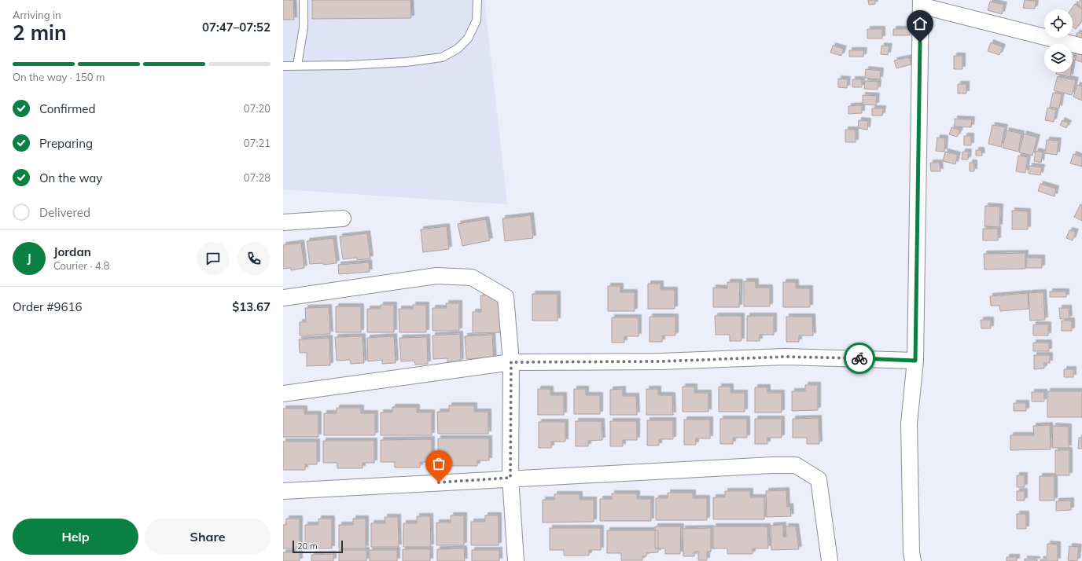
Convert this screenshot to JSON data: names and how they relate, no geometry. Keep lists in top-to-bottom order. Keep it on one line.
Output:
{"scale_bar":"20 m","page":{"heading":["2 min","Arriving in","07:47–07:52"],"panel":["Jordan","Courier · 4.8","Order #9616","$13.67"],"bar":"On the way · 150 m","list":[["Confirmed","07:20"],["Preparing","07:21"],["On the way","07:28"],"Delivered"],"round":"J","buttons":["Help","Share"],"scale":"20 m"}}
